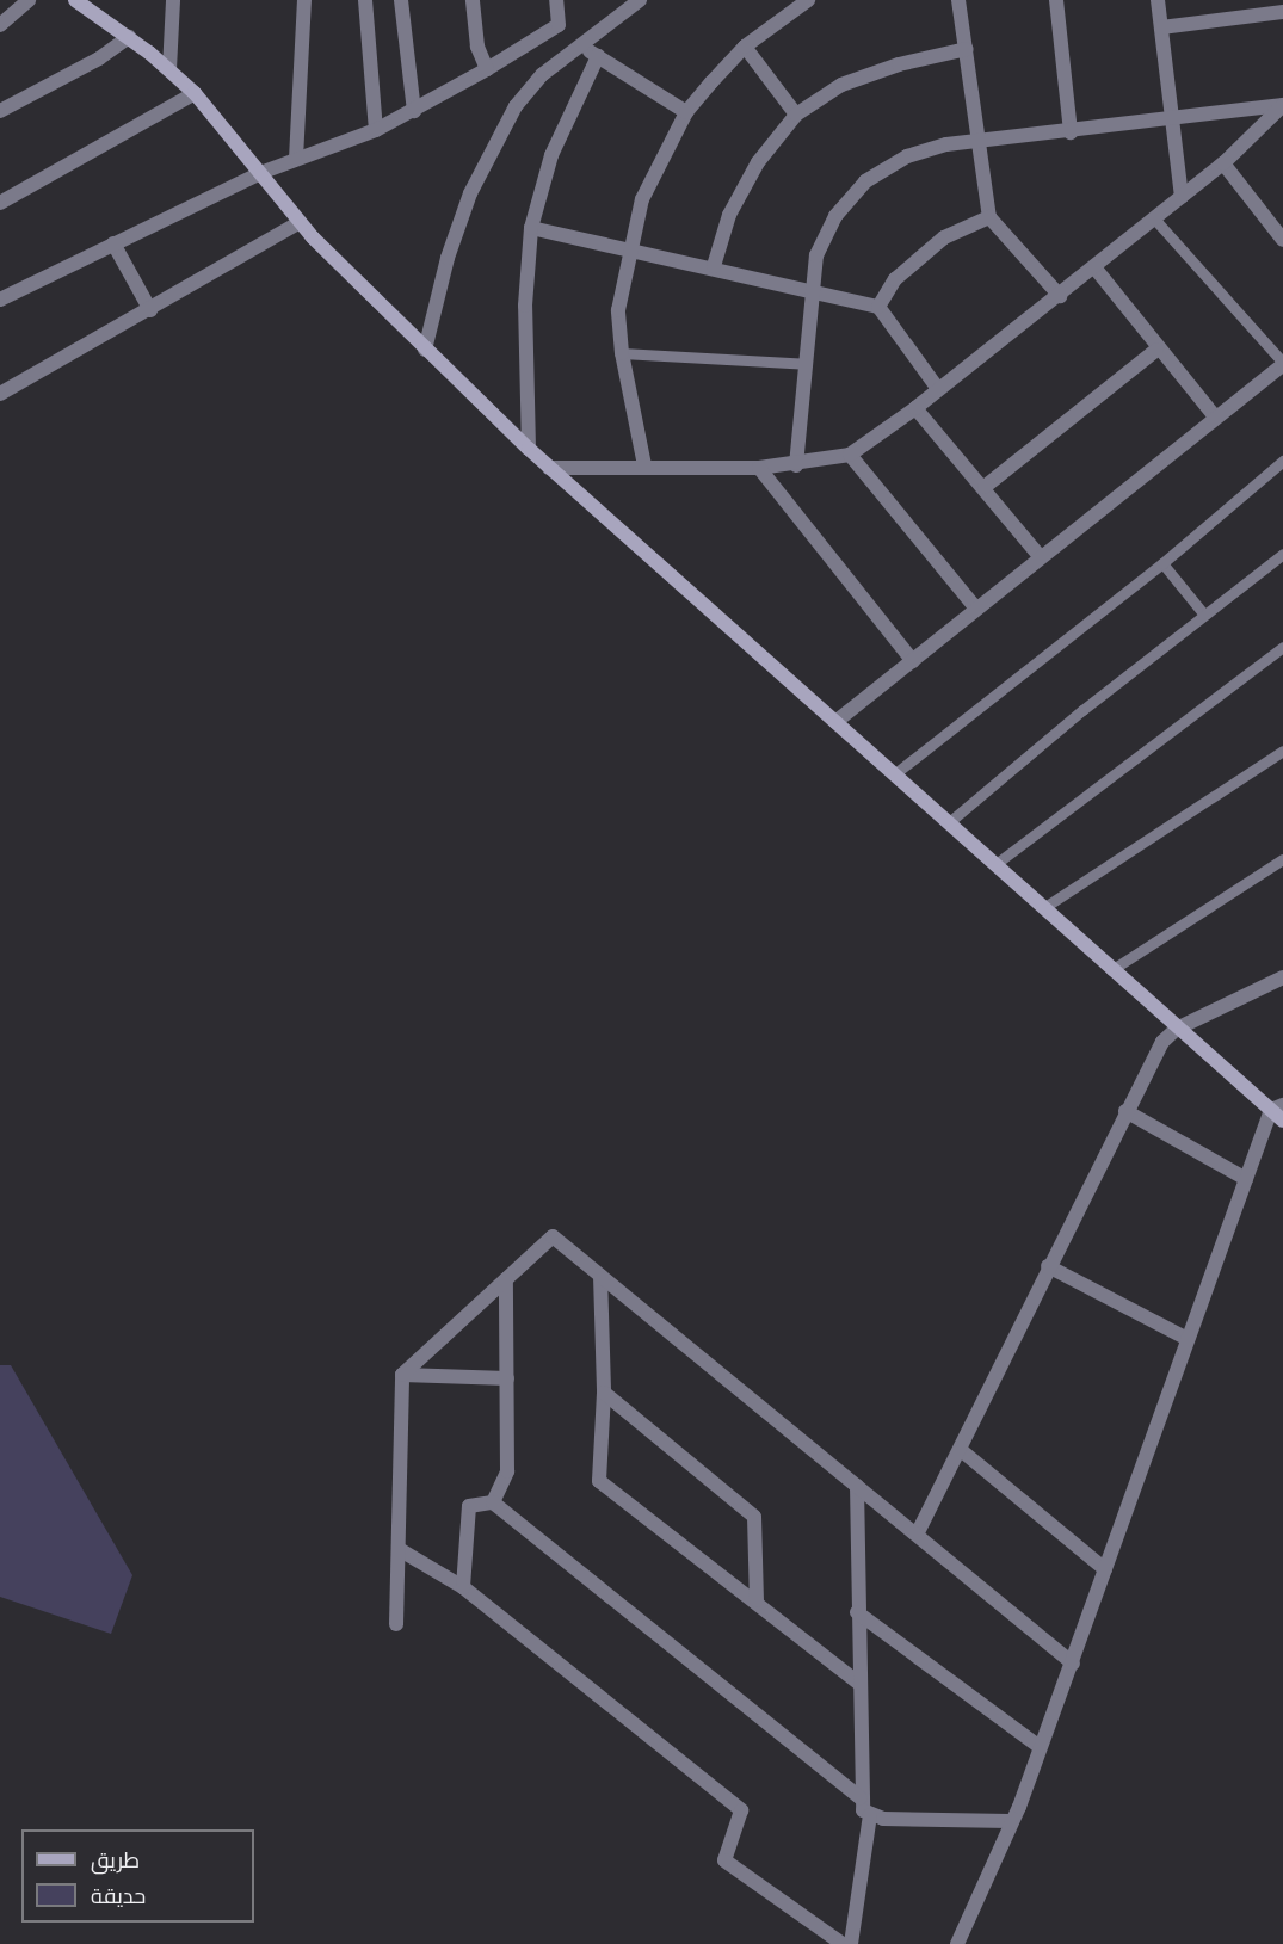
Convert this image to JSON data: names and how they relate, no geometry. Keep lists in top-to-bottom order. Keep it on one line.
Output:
{"legend":["طريق","حديقة"]}
